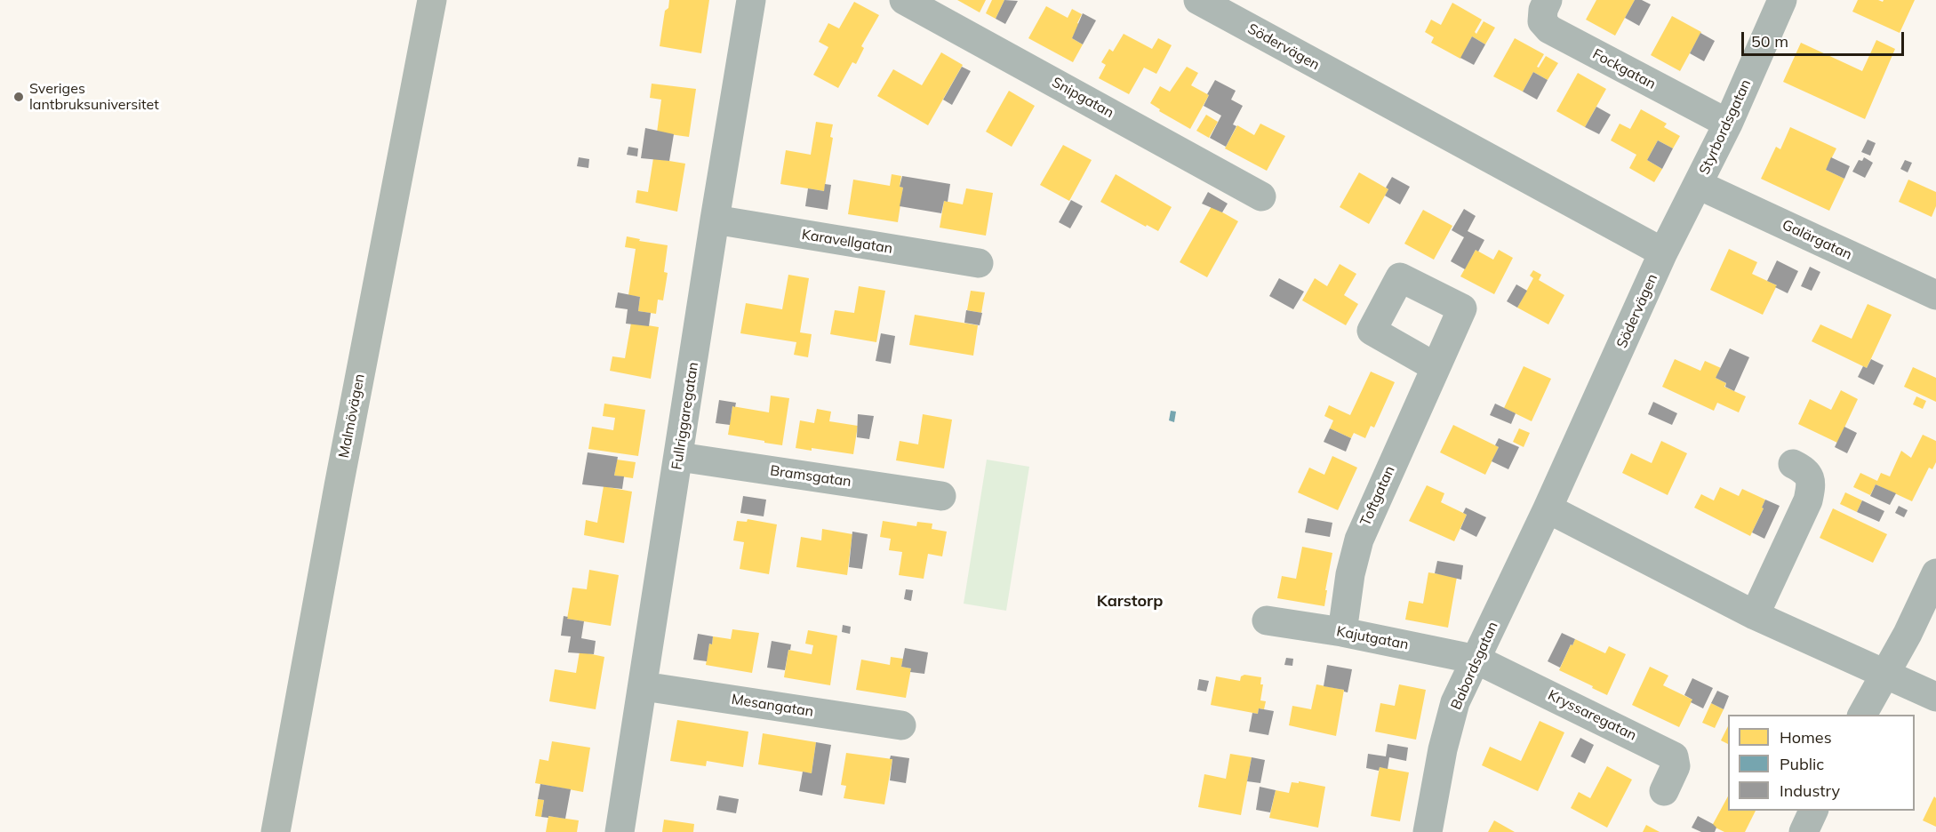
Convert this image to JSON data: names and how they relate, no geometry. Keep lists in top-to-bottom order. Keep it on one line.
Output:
{"streets":{"main road":["Malmövägen"],"street":["Södervägen","Fockgatan","Snipgatan","Styrbordsgatan","Galärgatan","Karavellgatan","Fullriggaregatan","Bramsgatan","Toftgatan","Kajutgatan","Babordsgatan","Mesangatan","Kryssaregatan"]},"crossings":[["Södervägen","Styrbordsgatan"],["Södervägen","Babordsgatan"],["Fockgatan","Styrbordsgatan"],["Styrbordsgatan","Galärgatan"],["Karavellgatan","Fullriggaregatan"],["Fullriggaregatan","Bramsgatan"],["Fullriggaregatan","Mesangatan"],["Toftgatan","Kajutgatan"],["Kajutgatan","Babordsgatan"],["Kajutgatan","Kryssaregatan"],["Babordsgatan","Kryssaregatan"]],"districts":["Karstorp"],"places":["Sveriges lantbruksuniversitet"],"legend":["Homes","Public","Industry"],"scale_bar":"50 m"}
